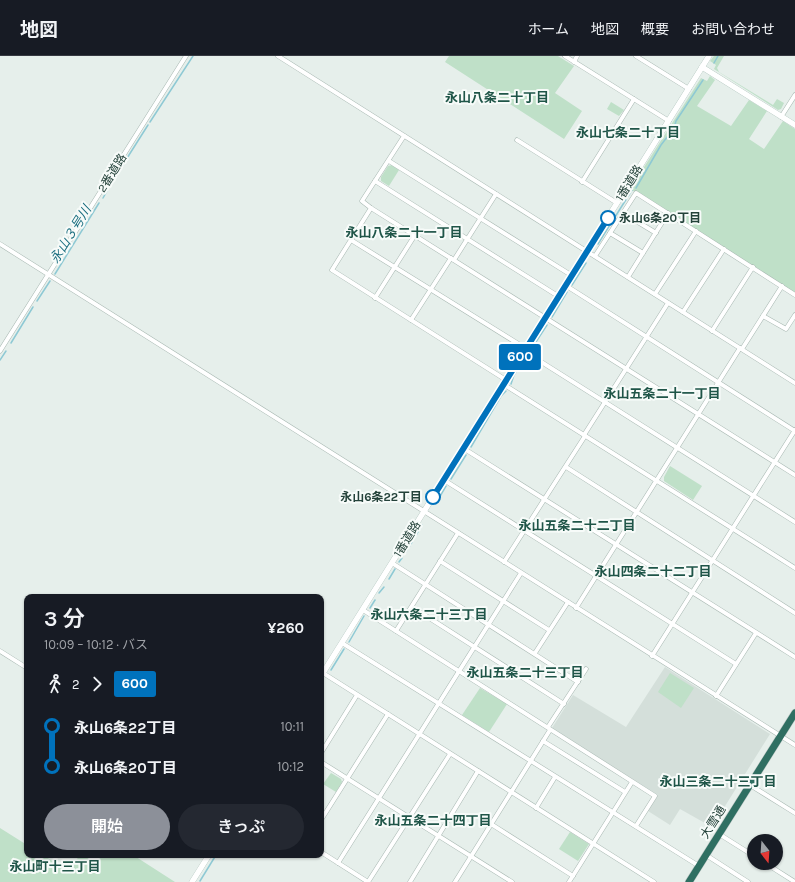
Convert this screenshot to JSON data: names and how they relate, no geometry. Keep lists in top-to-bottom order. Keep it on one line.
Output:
{"streets":{"highway":["大雪通"],"street":["2番道路","1番道路"]},"districts":["永山八条二十丁目","永山七条二十丁目","永山八条二十一丁目","永山五条二十一丁目","永山五条二十二丁目","永山四条二十二丁目","永山六条二十三丁目","永山五条二十三丁目","永山三条二十三丁目","永山五条二十四丁目","永山町十三丁目"],"water":["永山３号川"],"places":["永山6条20丁目","永山6条22丁目"],"lines":["bus line 600"],"north":"bottom","page":{"header":"地図","nav":["ホーム","地図","概要","お問い合わせ"],"on_map":"600","heading":["3 分","10:09 – 10:12 · バス","¥260"],"legs":["2","600"],"list":[{"name":"永山6条22丁目","value":"10:11"},{"name":"永山6条20丁目","value":"10:12"}],"buttons":["開始","きっぷ"]}}
